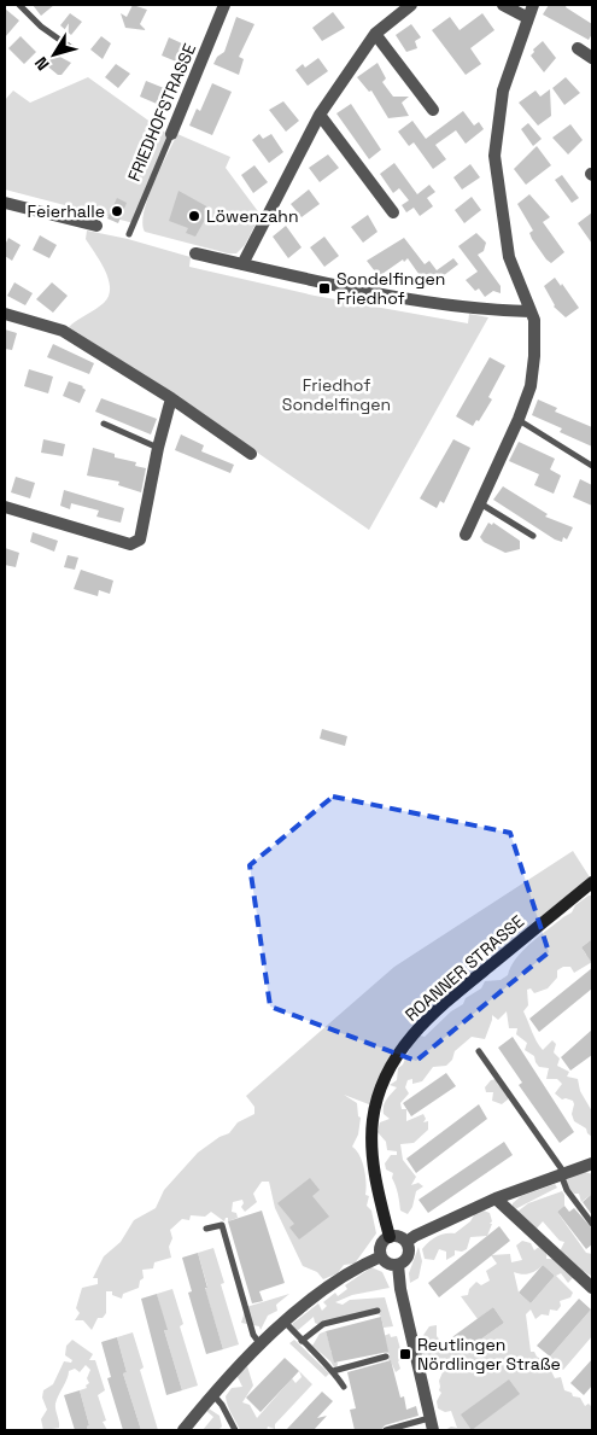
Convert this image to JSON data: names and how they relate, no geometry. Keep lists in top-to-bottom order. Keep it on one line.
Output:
{"streets":{"street":["FRIEDHOFSTRASSE","ROANNER STRASSE"]},"parks":["Friedhof Sondelfingen"],"places":{"other":["Feierhalle","Löwenzahn"],"transit":["Sondelfingen Friedhof","Reutlingen Nördlinger Straße"]},"north":"bottom left"}
